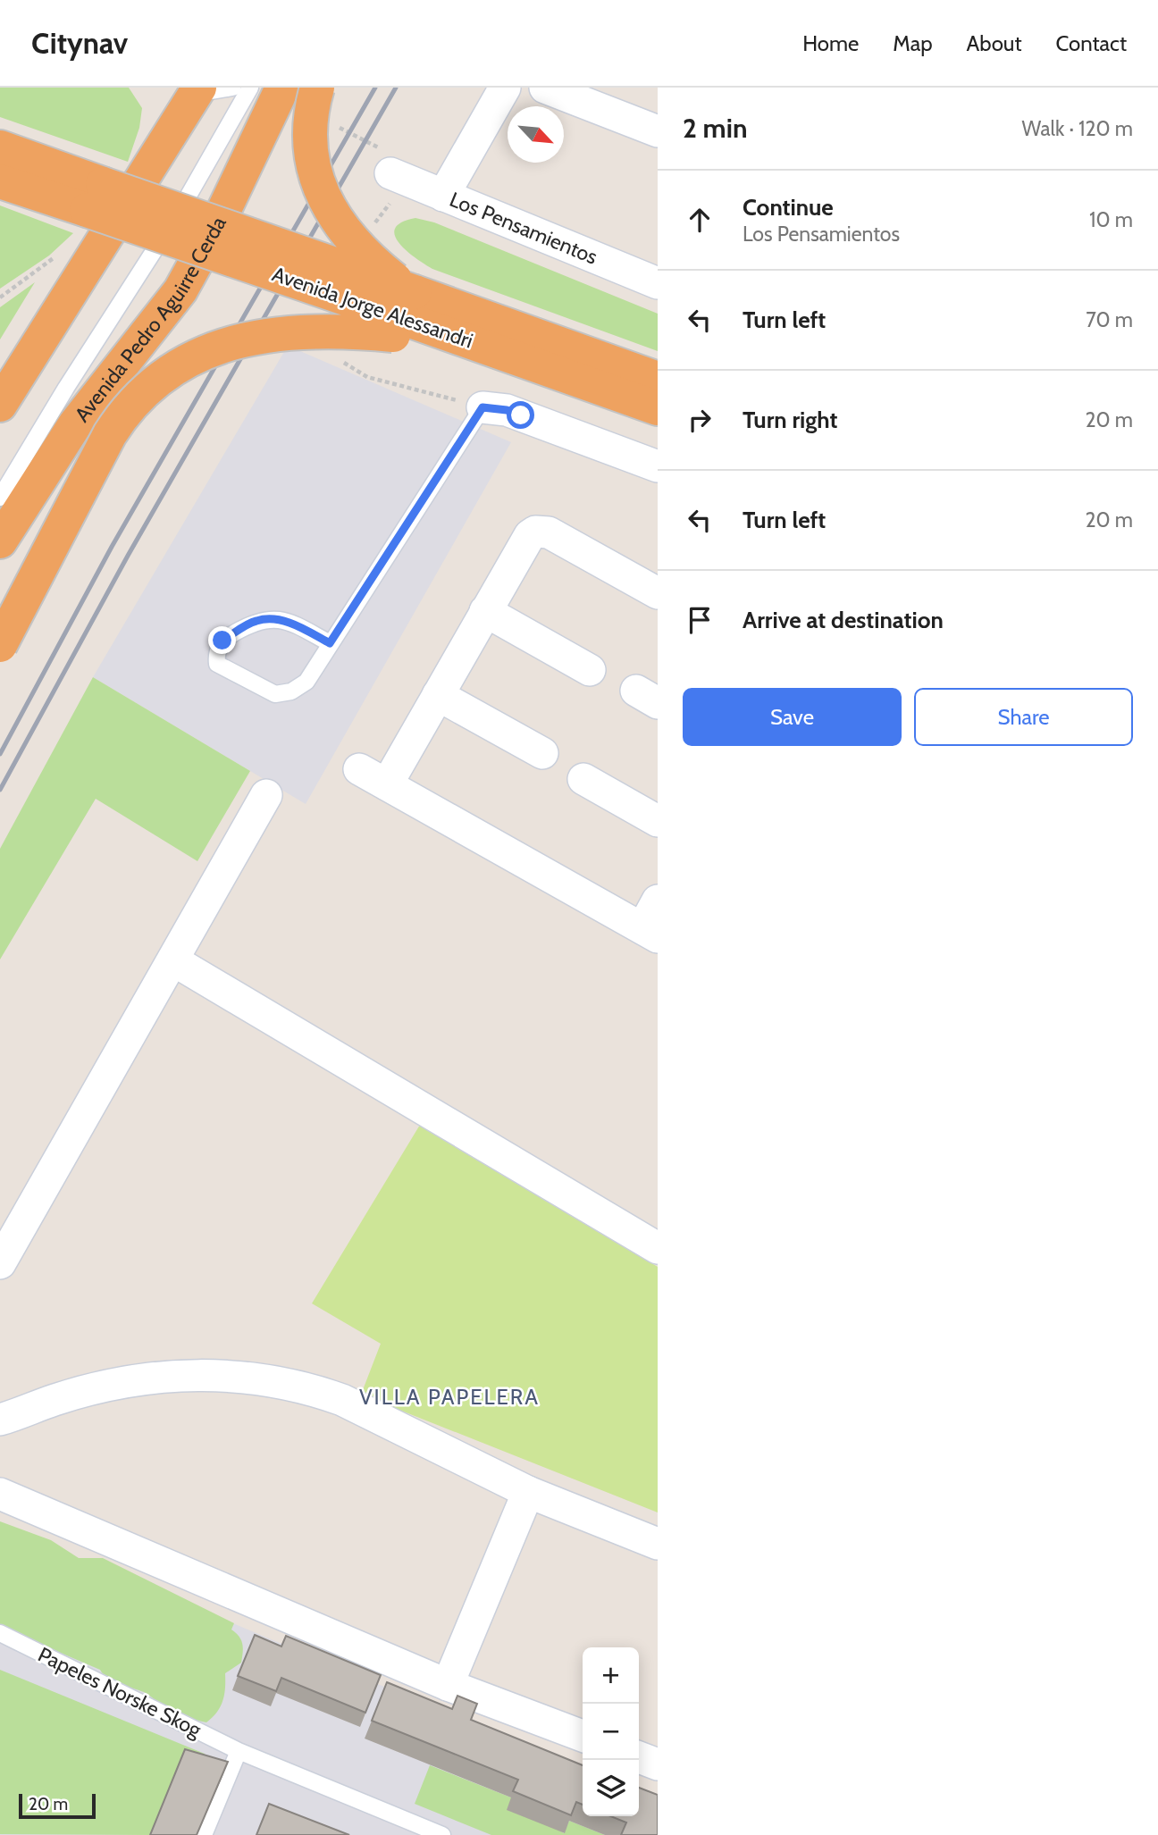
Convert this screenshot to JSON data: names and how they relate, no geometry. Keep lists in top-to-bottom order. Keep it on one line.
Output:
{"streets":{"highway":["Avenida Jorge Alessandri","Avenida Pedro Aguirre Cerda"],"street":["Los Pensamientos"],"lane":["Papeles Norske Skog"]},"districts":["VILLA PAPELERA"],"scale_bar":"20 m","north":"bottom right","page":{"header":"Citynav","nav":["Home","Map","About","Contact"],"heading":["2 min","Walk · 120 m"],"list":[["Continue","Los Pensamientos","10 m"],["Turn left","70 m"],["Turn right","20 m"],["Turn left","20 m"],"Arrive at destination"],"buttons":["Save","Share"],"map_buttons":["+","−"],"scale":"20 m"}}
